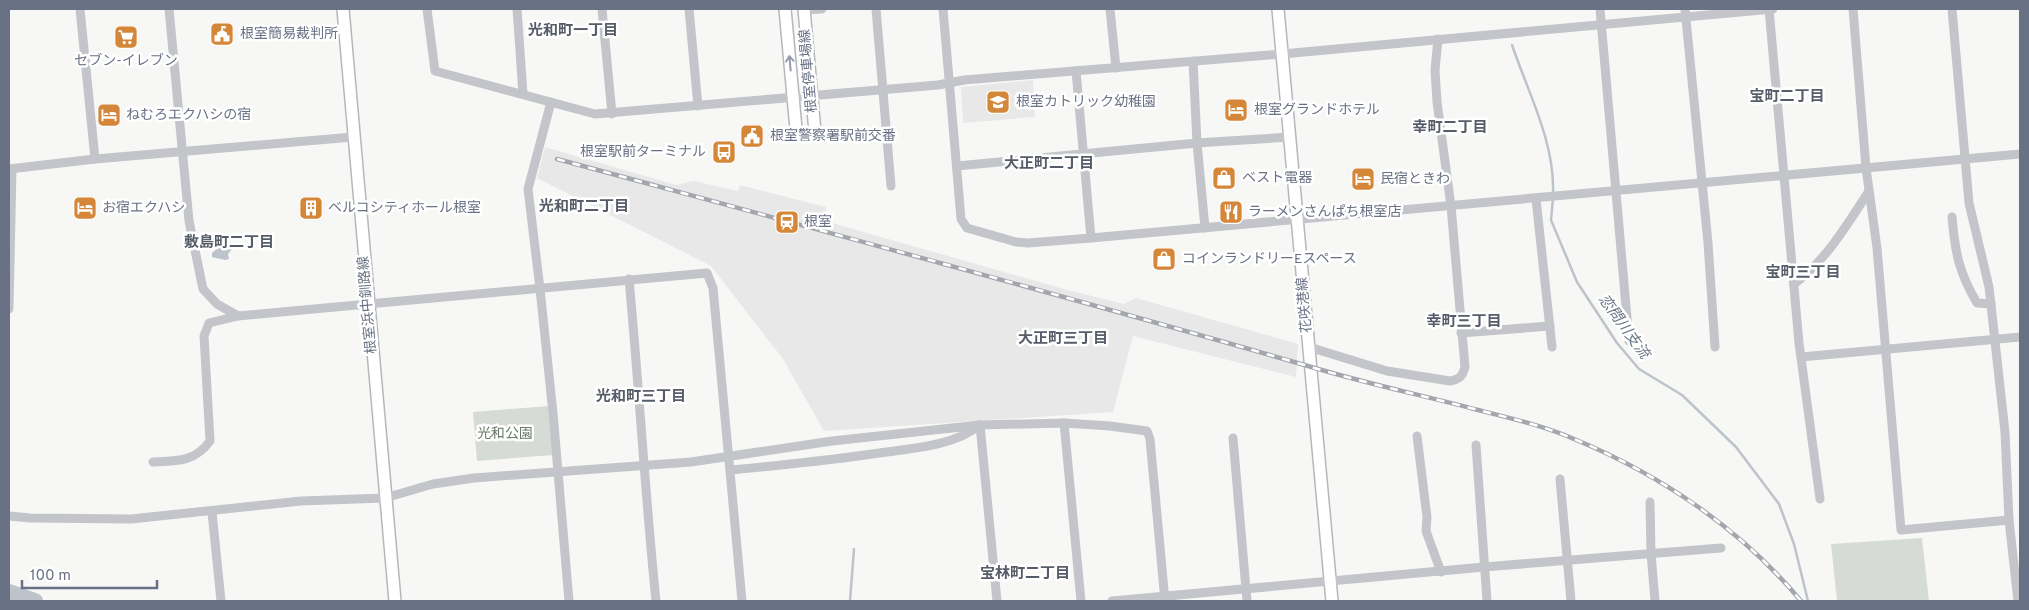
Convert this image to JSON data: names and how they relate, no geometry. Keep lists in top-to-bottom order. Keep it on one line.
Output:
{"streets":{"main road":["根室停車場線","根室浜中釧路線","花咲港線"]},"districts":["光和町一丁目","宝町二丁目","幸町二丁目","大正町二丁目","光和町二丁目","敷島町二丁目","宝町三丁目","幸町三丁目","大正町三丁目","光和町三丁目","宝林町二丁目"],"water":["恋問川支流"],"parks":["光和公園"],"places":{"public building":["根室簡易裁判所","根室警察署駅前交番"],"supermarket":["セブン-イレブン"],"school or university":["根室カトリック幼稚園"],"hotel":["根室グランドホテル","ねむろエクハシの宿","民宿ときわ","お宿エクハシ"],"bus stop":["根室駅前ターミナル"],"shop":["ベスト電器","コインランドリーEスペース"],"building":["ベルコシティホール根室"],"restaurant":["ラーメンさんぱち根室店"],"station":["根室"]},"scale_bar":"100 m"}
